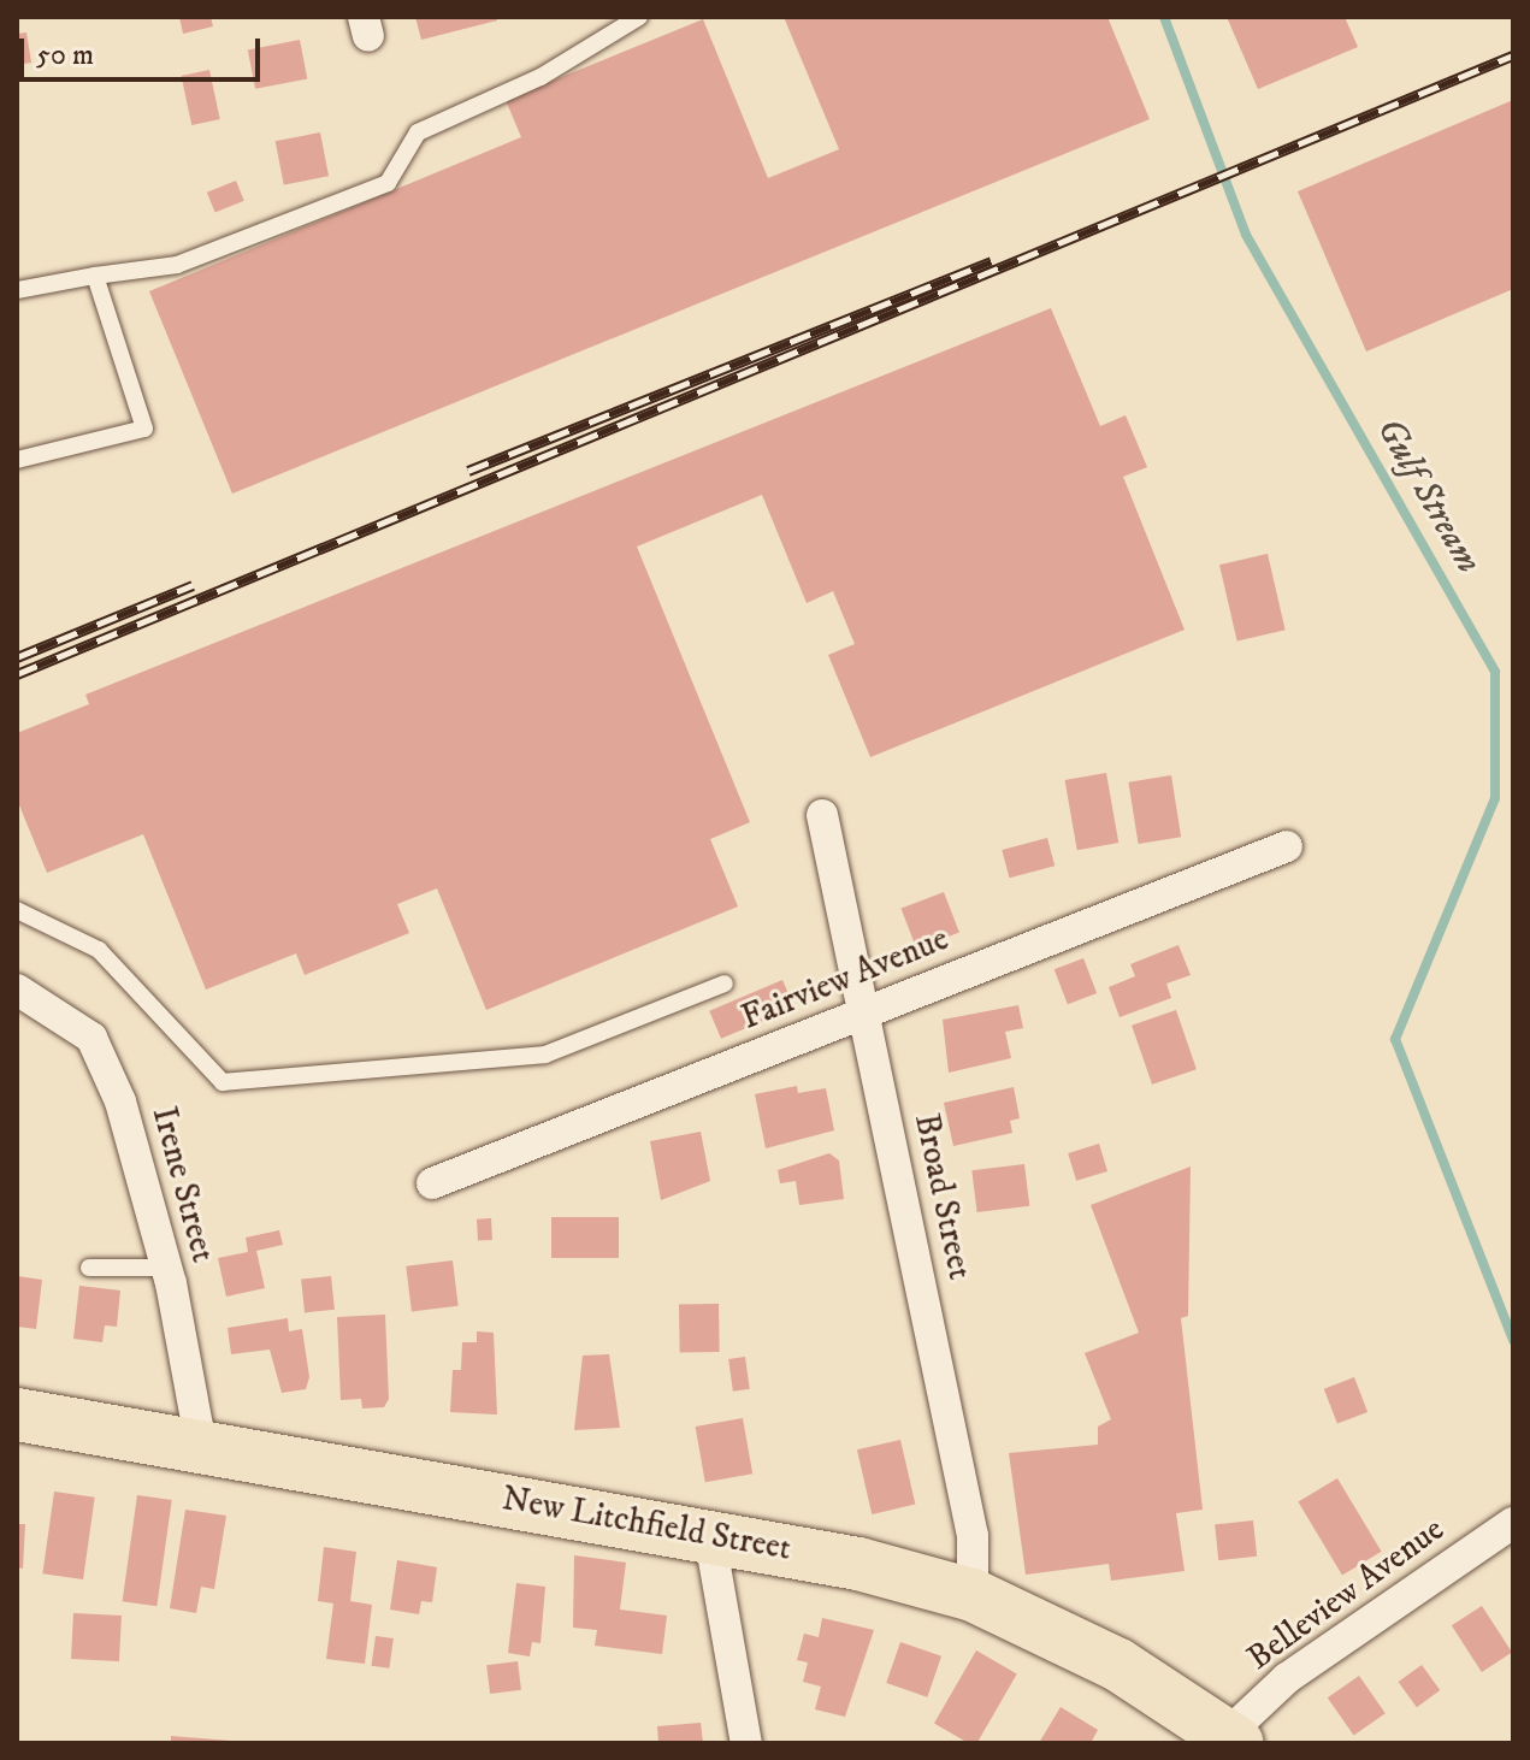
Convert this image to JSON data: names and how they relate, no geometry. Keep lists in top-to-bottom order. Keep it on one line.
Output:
{"streets":{"highway":["New Litchfield Street"],"street":["Fairview Avenue","Irene Street","Broad Street","Belleview Avenue"]},"crossings":[["Fairview Avenue","Broad Street"],["Irene Street","New Litchfield Street"],["Broad Street","New Litchfield Street"],["New Litchfield Street","Belleview Avenue"]],"water":["Gulf Stream"],"scale_bar":"50 m"}
